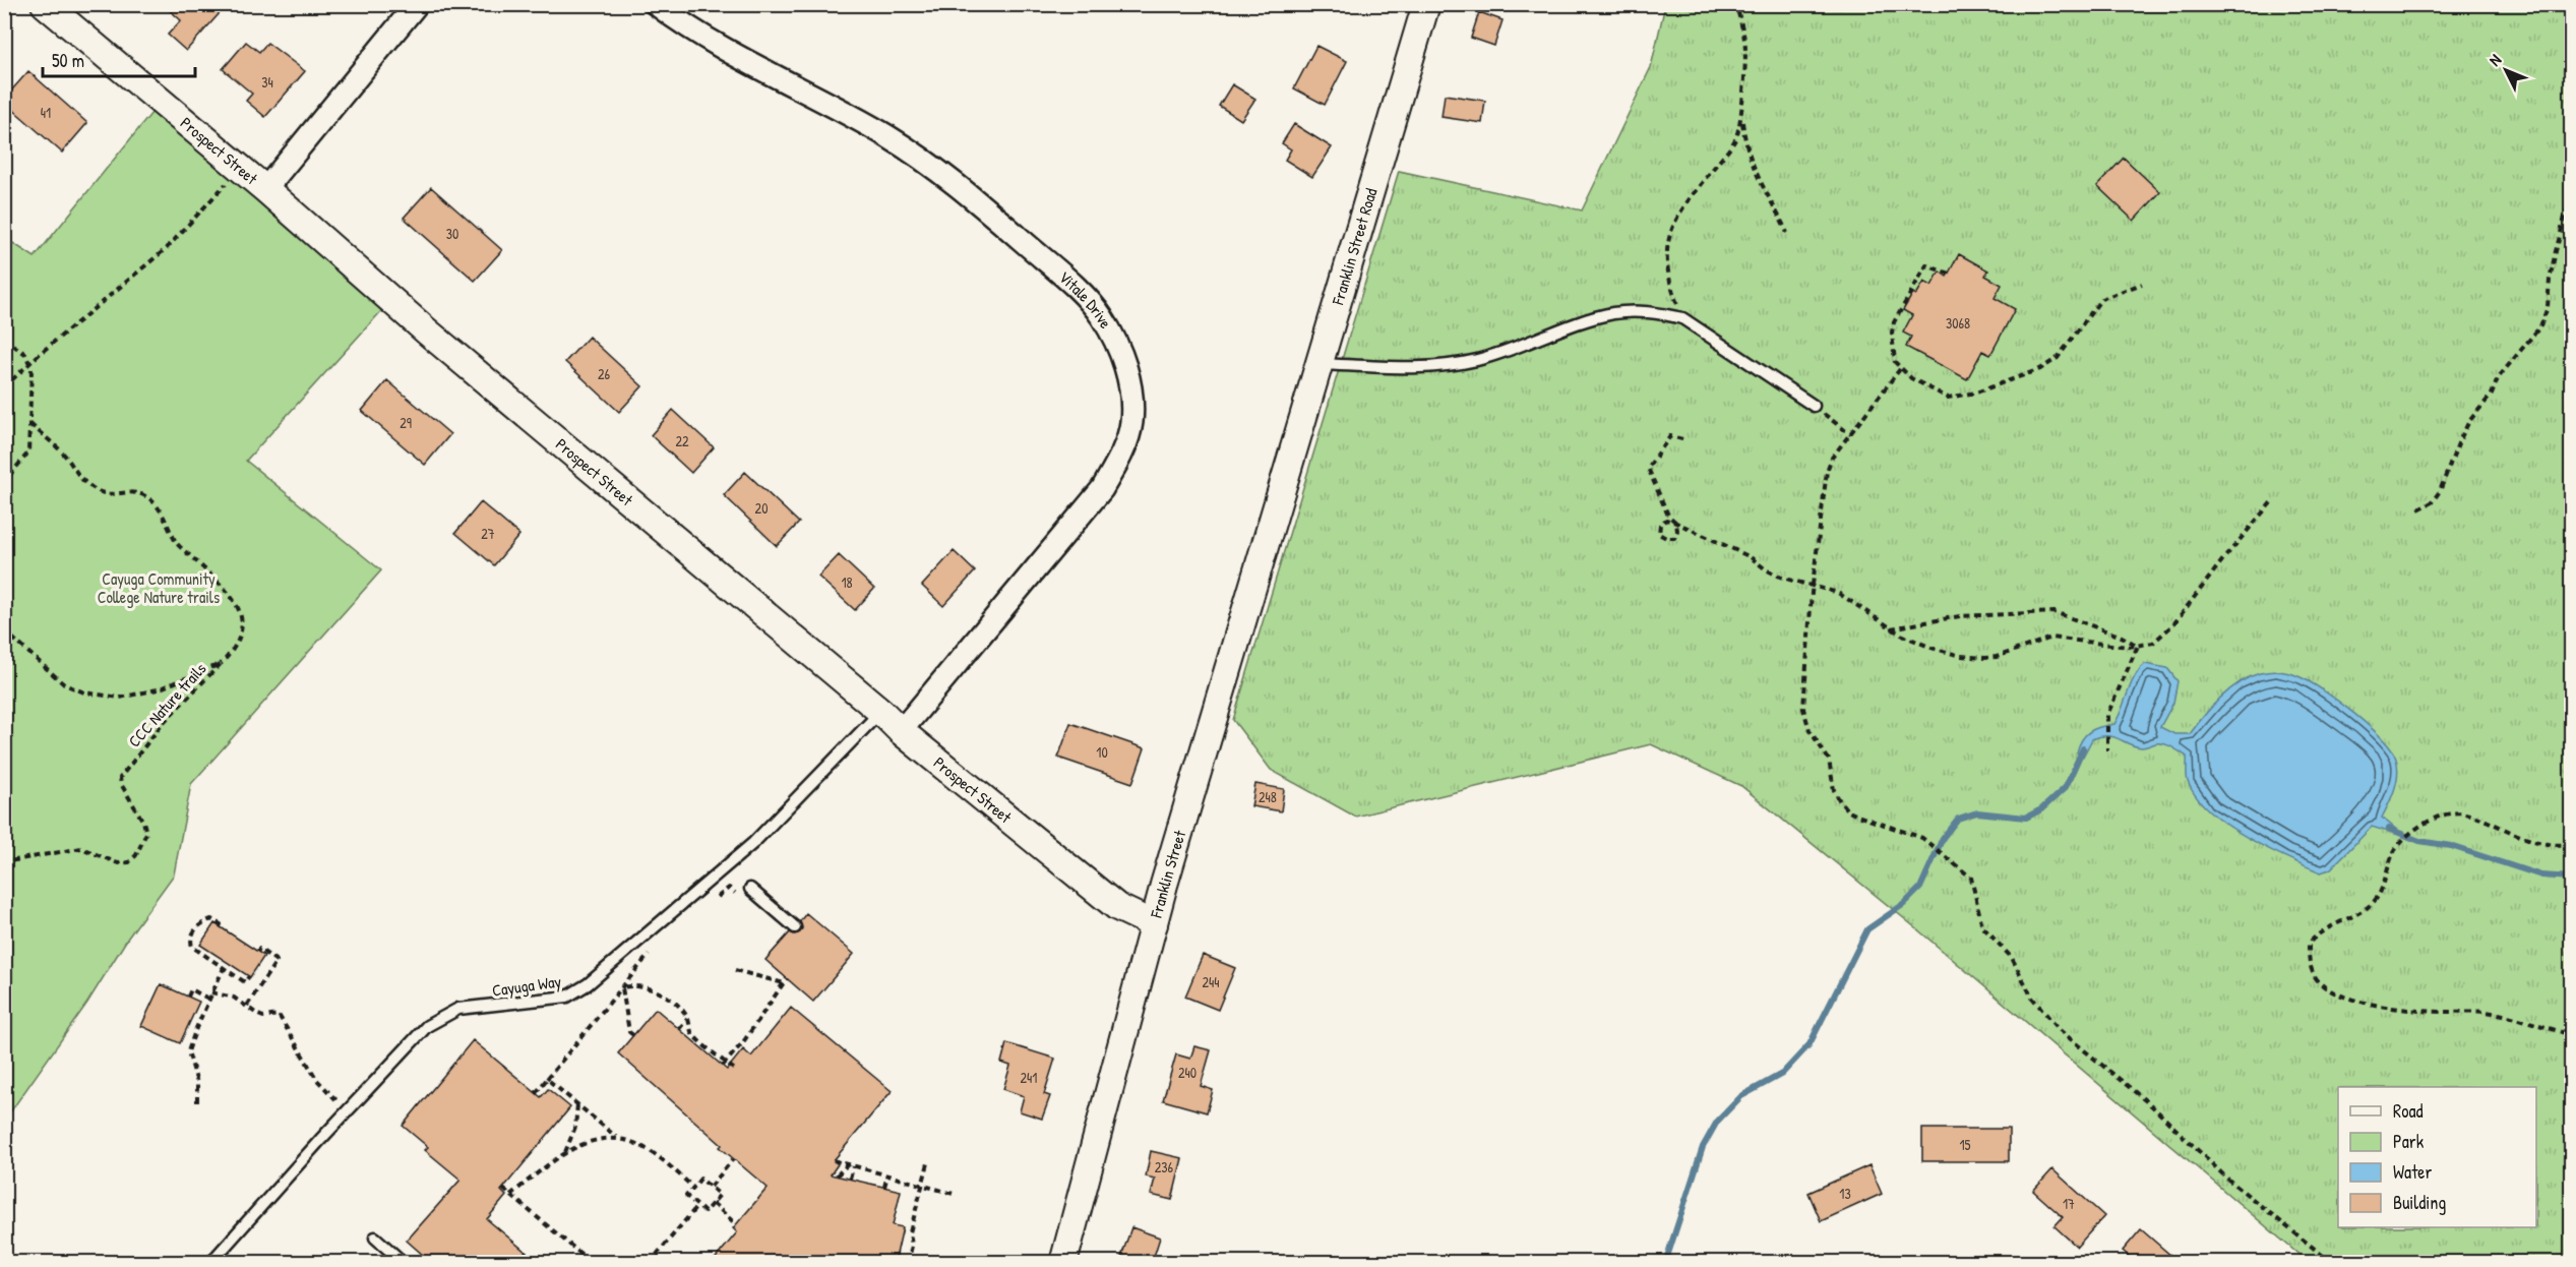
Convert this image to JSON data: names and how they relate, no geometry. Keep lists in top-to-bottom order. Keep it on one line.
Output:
{"streets":{"street":["Prospect Street","Franklin Street Road","Vitale Drive","Franklin Street"],"lane":["Cayuga Way"],"path":["CCC Nature trails"]},"crossings":[["Prospect Street","Vitale Drive"],["Prospect Street","Franklin Street"],["Prospect Street","Cayuga Way"],["Franklin Street Road","Franklin Street"]],"parks":["Cayuga Community College Nature trails"],"house_numbers":["34","41","30","3068","26","29","22","20","27","18","10","248","244","240","241","15","236","13","17"],"legend":["Road","Park","Water","Building"],"scale_bar":"50 m","north":"top left"}
